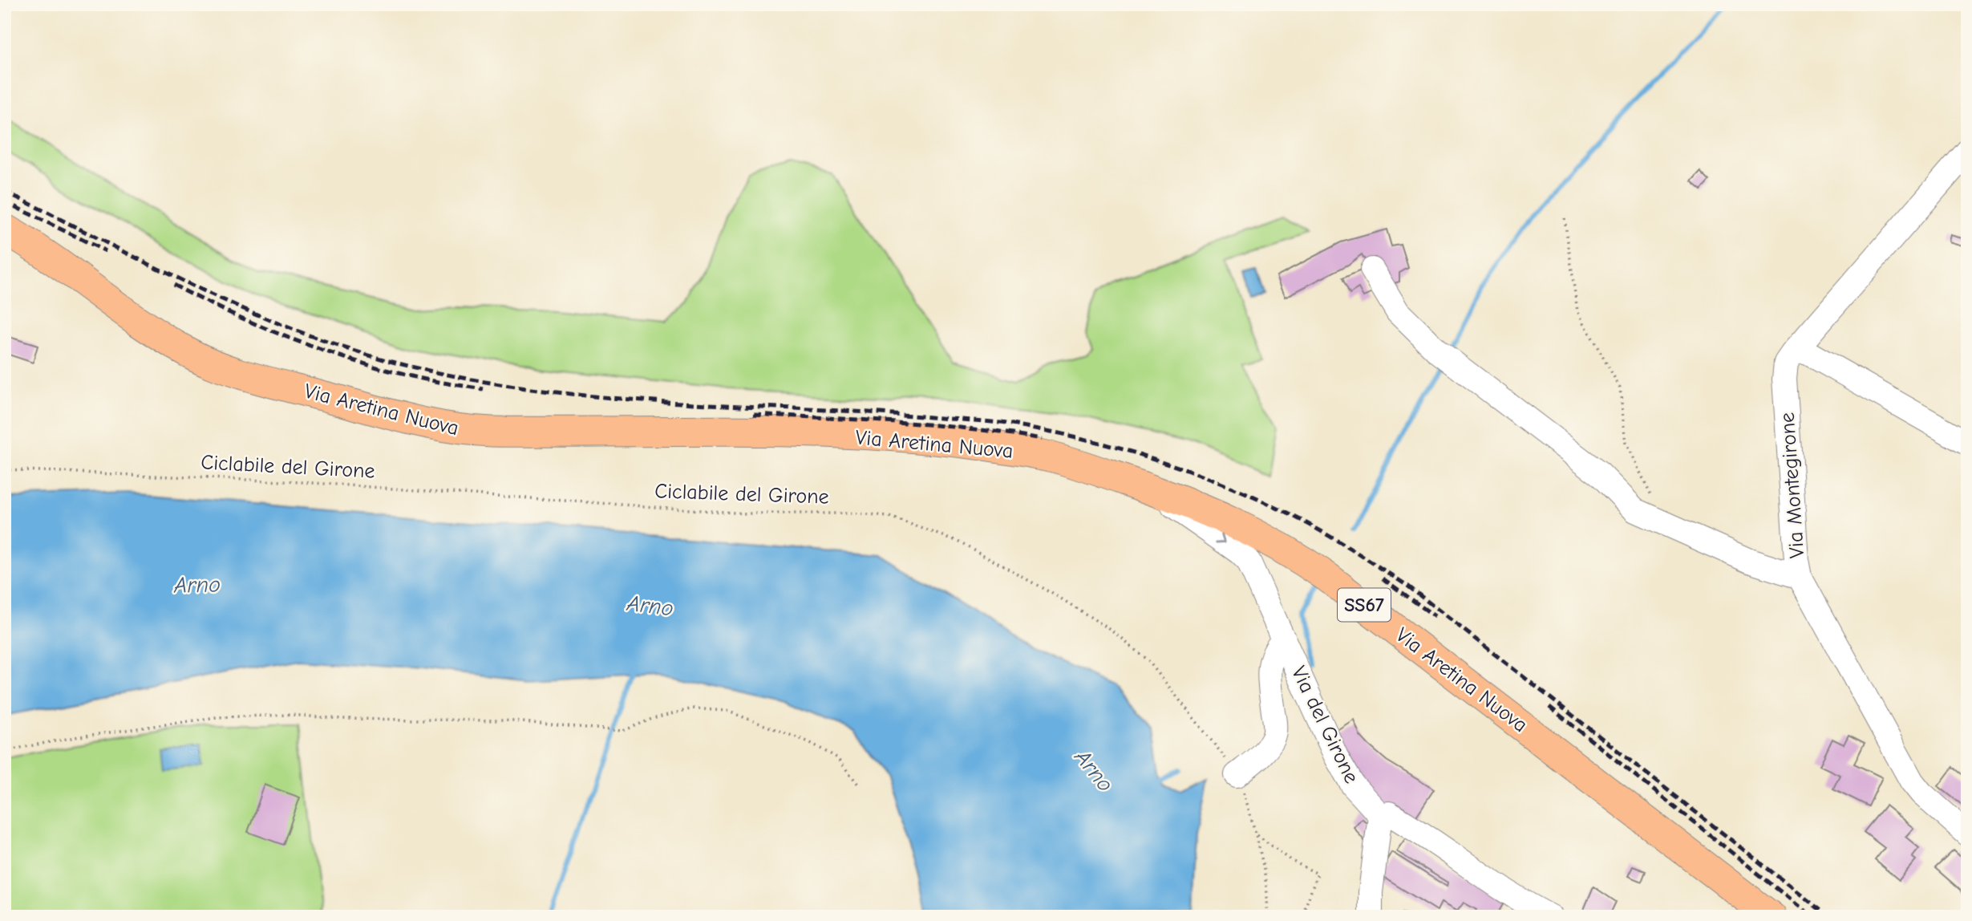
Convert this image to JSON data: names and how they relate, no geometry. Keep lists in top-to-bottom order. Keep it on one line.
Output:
{"streets":{"main road":["Via Aretina Nuova","SS67"],"street":["Via Montegirone","Via del Girone"],"path":["Ciclabile del Girone"]},"crossings":[["Via Aretina Nuova","Via del Girone"]],"one_way":["Via del Girone"],"water":["Arno"]}
